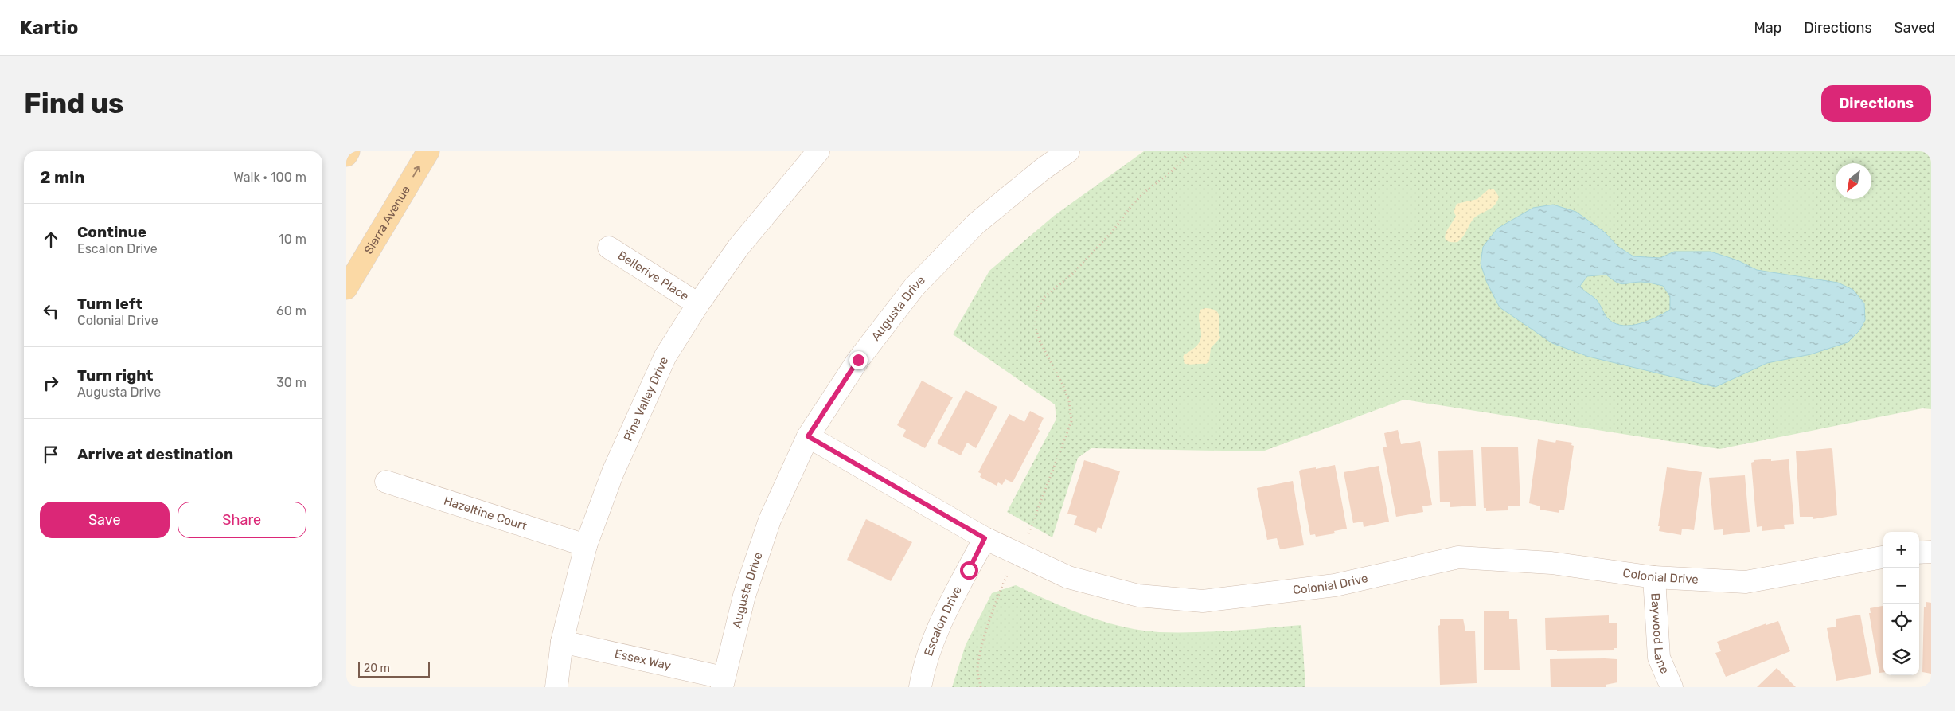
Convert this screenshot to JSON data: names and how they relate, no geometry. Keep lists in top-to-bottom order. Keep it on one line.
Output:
{"streets":{"main road":["Sierra Avenue"],"street":["Bellerive Place","Augusta Drive","Pine Valley Drive","Hazeltine Court","Colonial Drive","Escalon Drive","Baywood Lane","Essex Way"]},"crossings":[["Bellerive Place","Pine Valley Drive"],["Augusta Drive","Colonial Drive"],["Augusta Drive","Essex Way"],["Pine Valley Drive","Hazeltine Court"],["Pine Valley Drive","Essex Way"],["Colonial Drive","Escalon Drive"],["Colonial Drive","Baywood Lane"]],"one_way":["Sierra Avenue"],"scale_bar":"20 m","north":"bottom left","page":{"header":"Kartio","nav":["Map","Directions","Saved"],"buttons":["Directions",["Save","Share"]],"title":"Find us","heading":["2 min","Walk · 100 m"],"list":[["Continue","Escalon Drive","10 m"],["Turn left","Colonial Drive","60 m"],["Turn right","Augusta Drive","30 m"],"Arrive at destination"],"map_buttons":["+","−"],"scale":"20 m"}}
